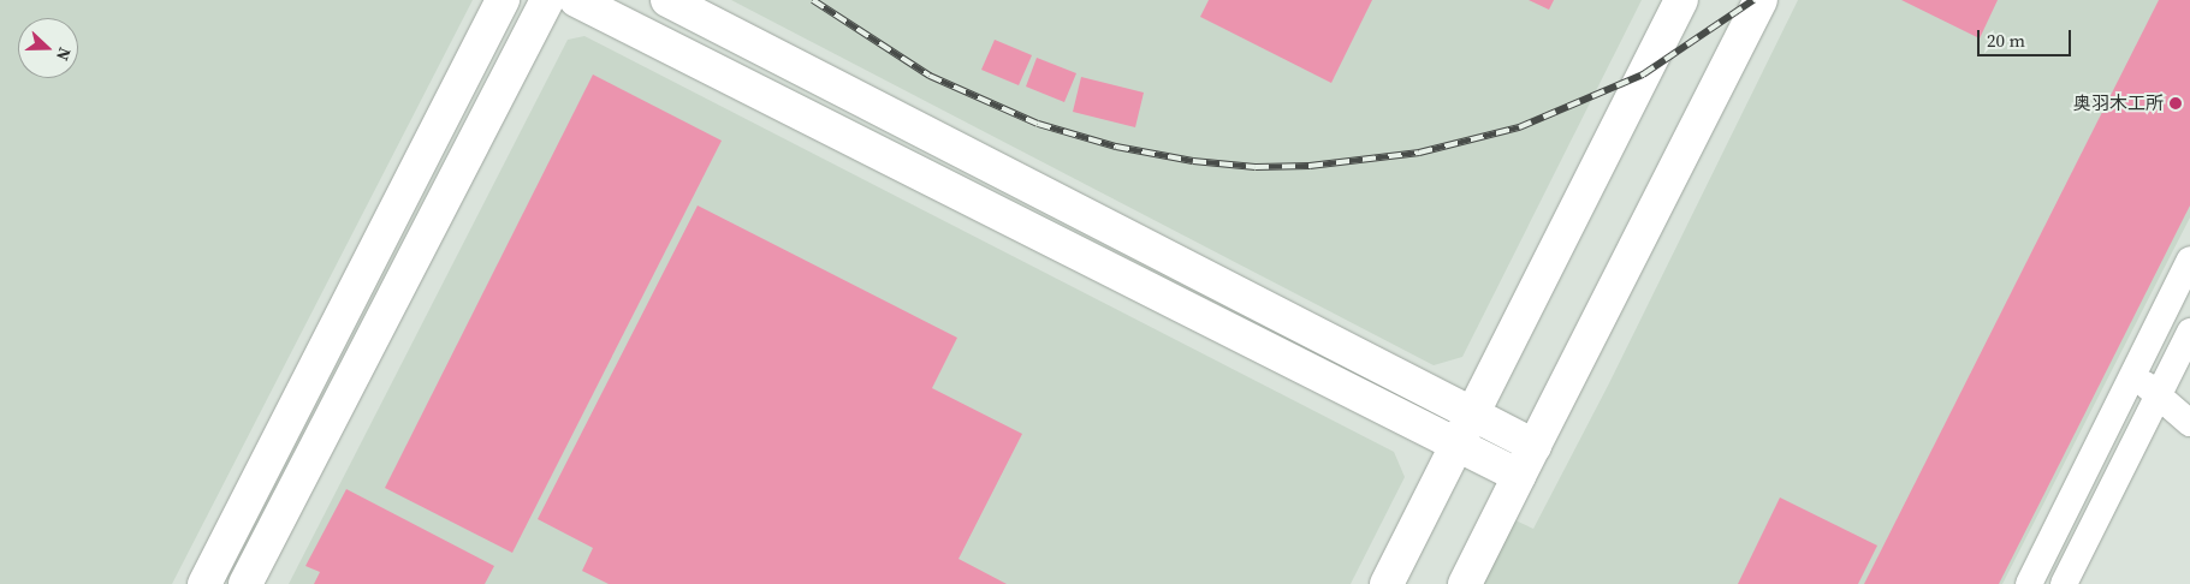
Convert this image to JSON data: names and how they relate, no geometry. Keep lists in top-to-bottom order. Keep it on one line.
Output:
{"places":["奥羽木工所"],"scale_bar":"20 m","north":"right"}
